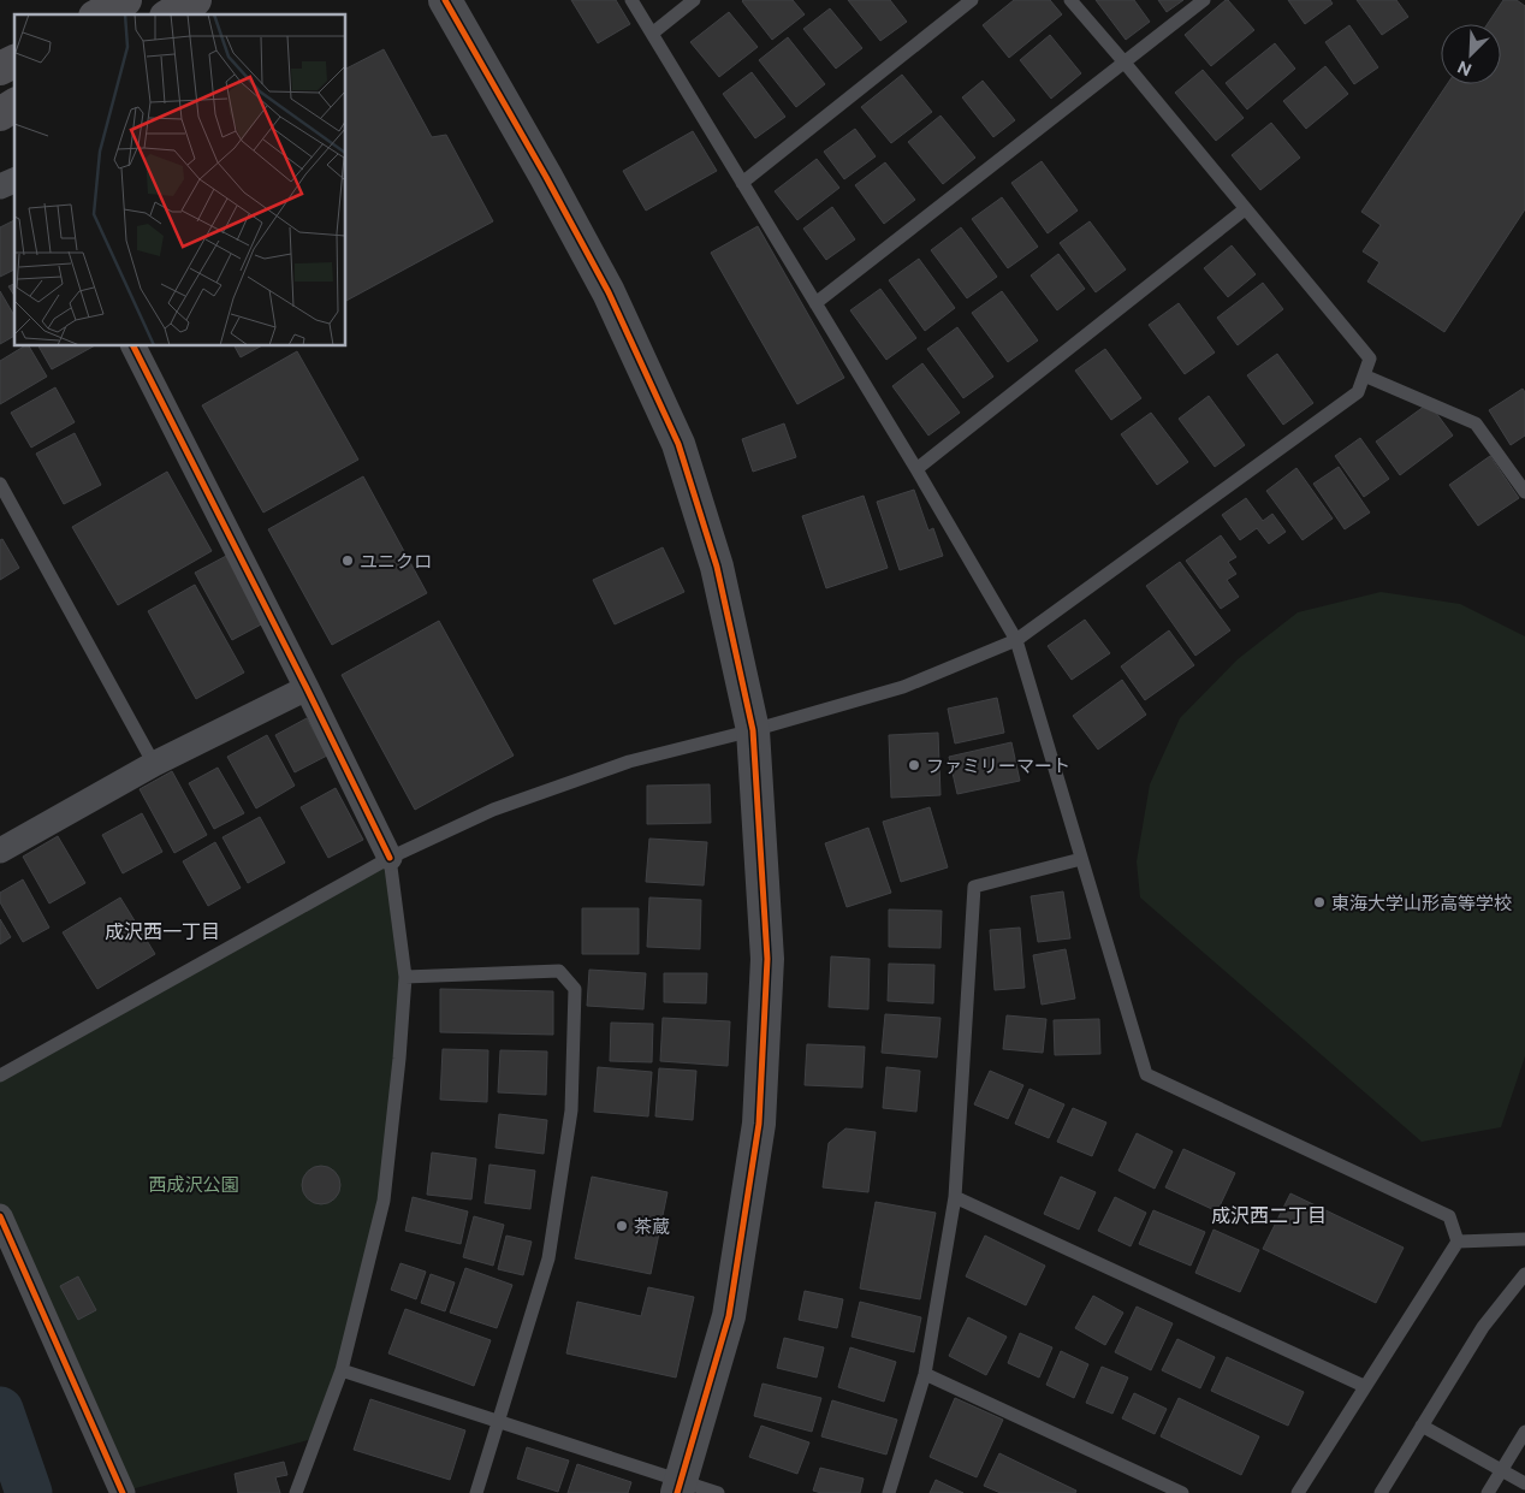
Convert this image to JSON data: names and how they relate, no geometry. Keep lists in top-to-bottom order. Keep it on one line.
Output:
{"districts":["成沢西一丁目","成沢西二丁目"],"parks":["西成沢公園"],"places":["ユニクロ","ファミリーマート","東海大学山形高等学校","茶蔵"],"north":"bottom left"}
